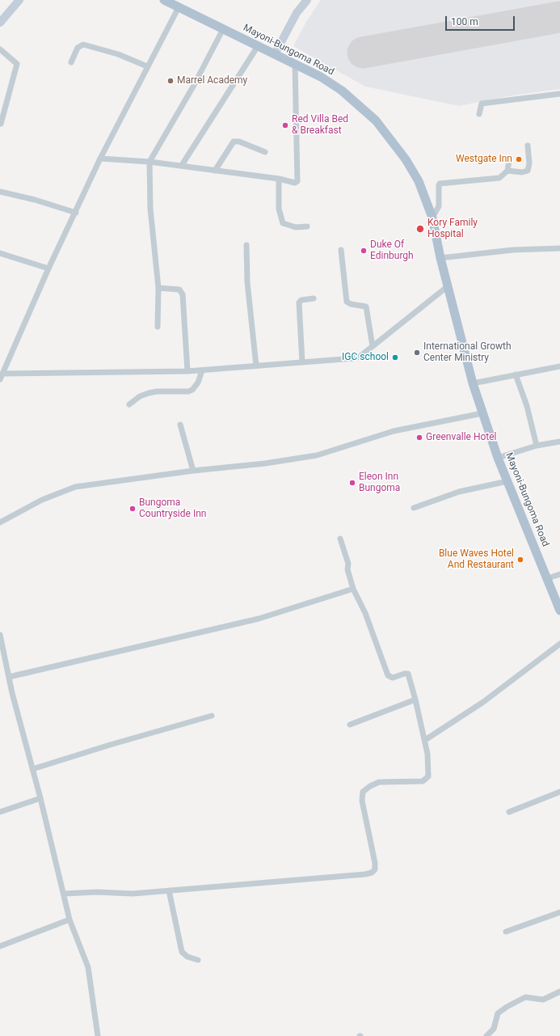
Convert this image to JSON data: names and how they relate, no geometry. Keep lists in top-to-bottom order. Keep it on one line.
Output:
{"streets":{"main road":["Mayoni-Bungoma Road"]},"places":["Marrel Academy","Red Villa Bed & Breakfast","Westgate Inn","Kory Family Hospital","Duke Of Edinburgh","International Growth Center Ministry","IGC school","Greenvalle Hotel","Eleon Inn Bungoma","Bungoma Countryside Inn","Blue Waves Hotel And Restaurant"],"scale_bar":"100 m"}
